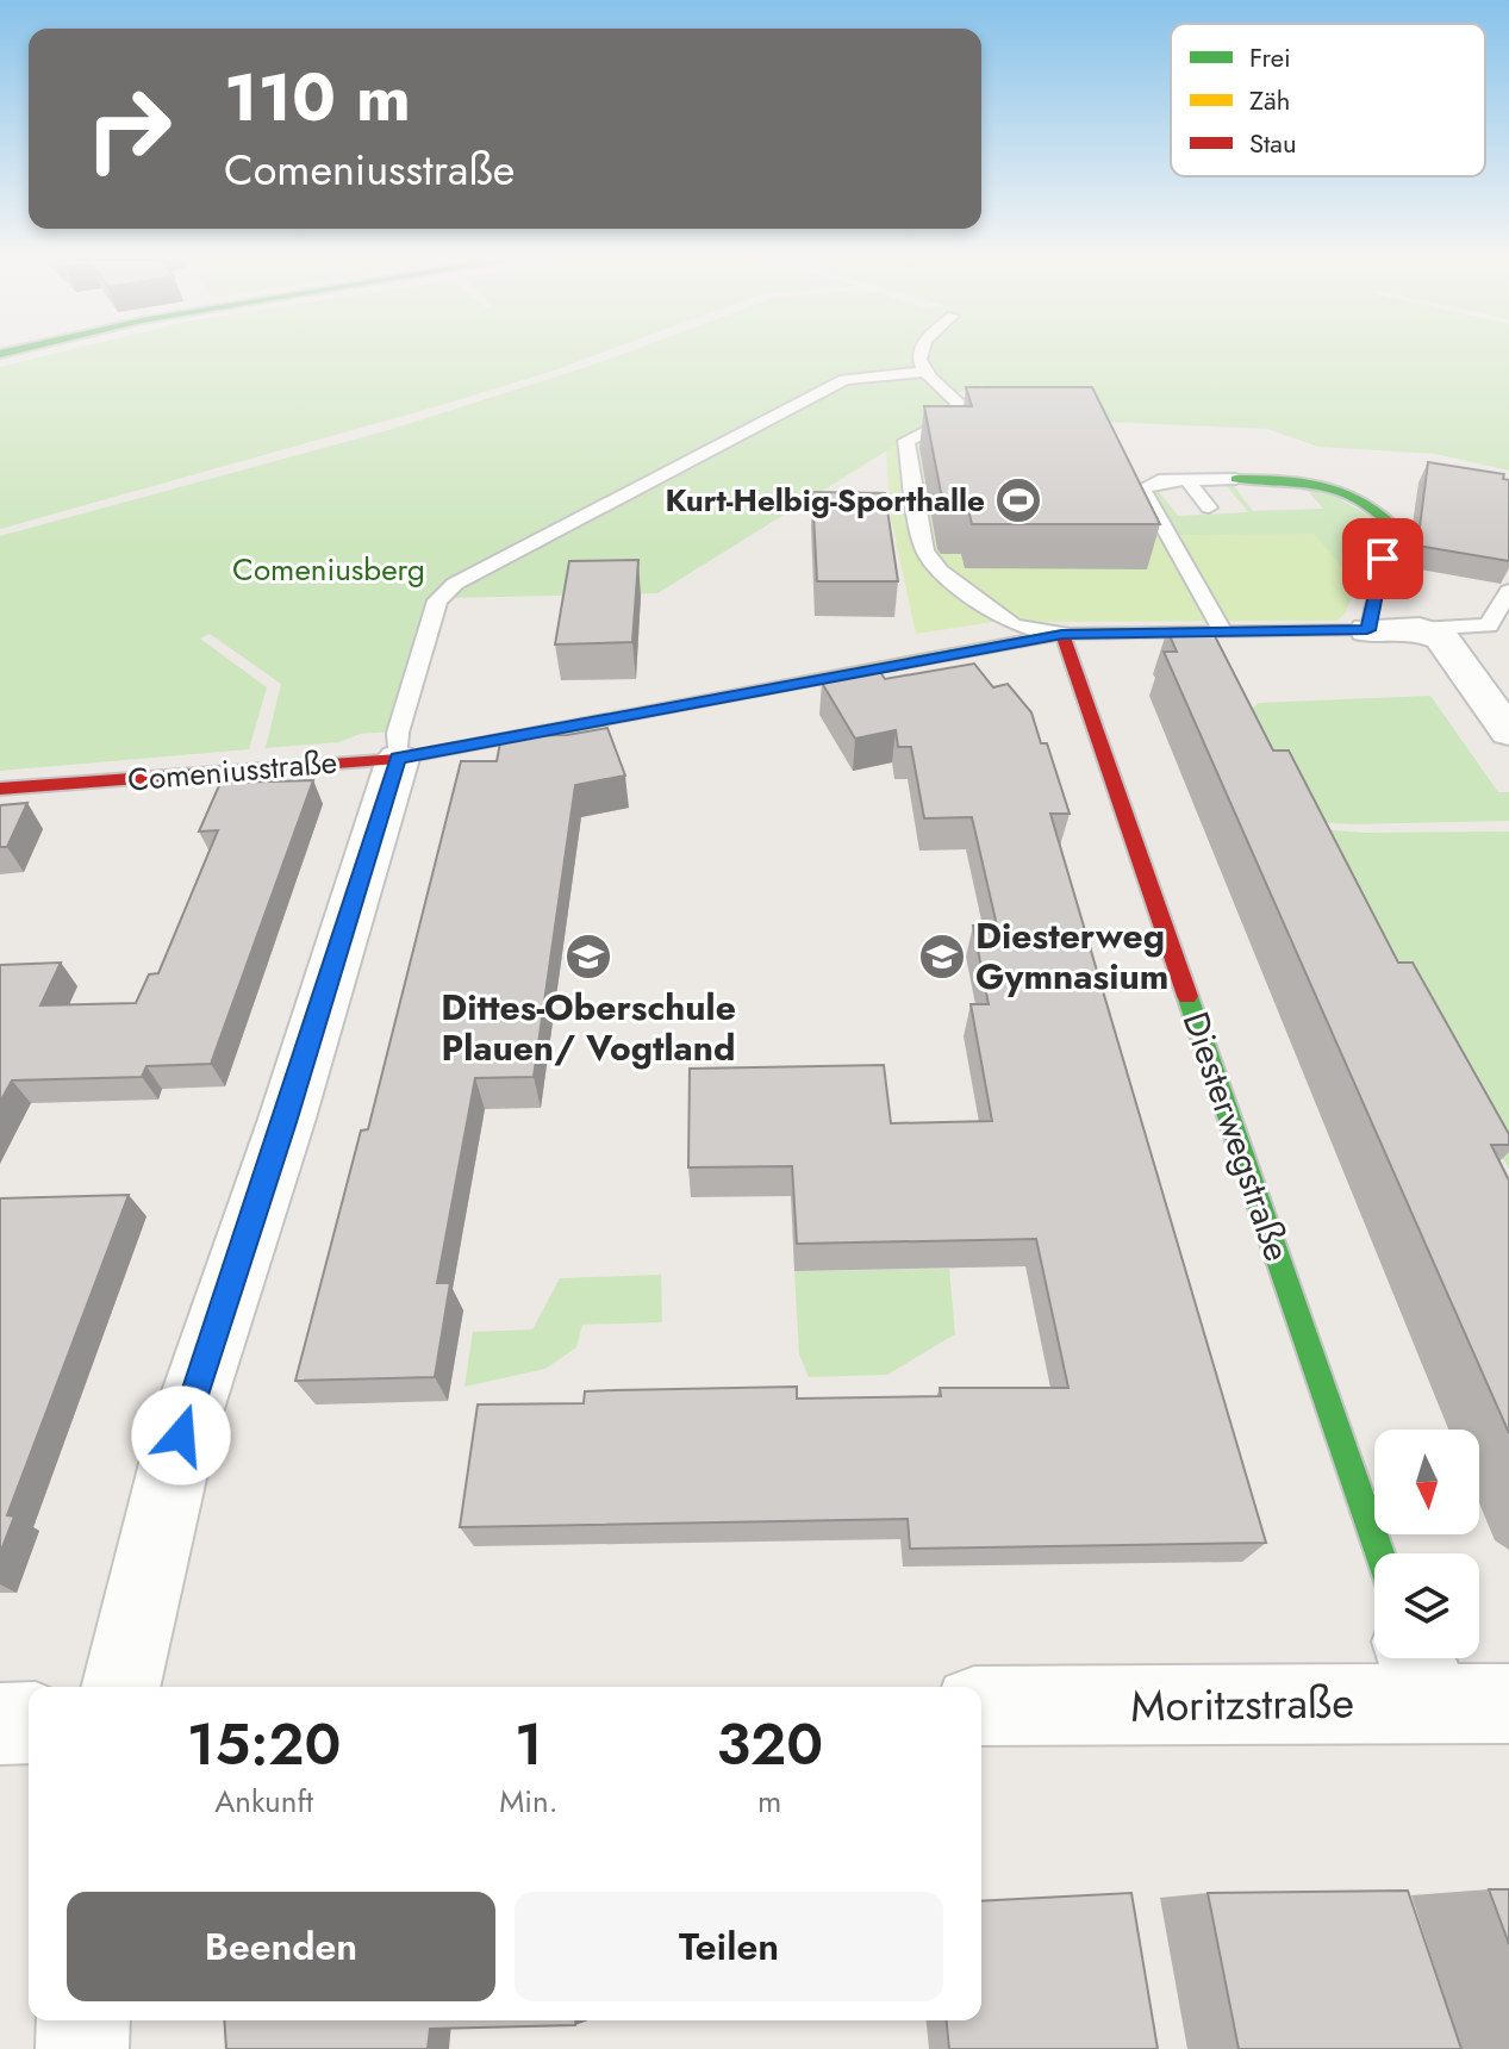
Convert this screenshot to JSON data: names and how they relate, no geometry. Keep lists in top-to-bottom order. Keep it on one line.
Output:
{"streets":{"street":["Comeniusstraße","Diesterwegstraße","Moritzstraße"]},"crossings":[["Comeniusstraße","Diesterwegstraße"]],"parks":["Comeniusberg"],"places":{"sports":["Kurt-Helbig-Sporthalle"],"school or university":["Dittes-Oberschule Plauen/ Vogtland","Diesterweg Gymnasium"]},"legend":["Frei","Zäh","Stau"],"north":"bottom","page":{"turn":["110 m","Comeniusstraße"],"eta":["15:20","Ankunft","1","Min.","320","m"],"buttons":["Beenden","Teilen"]}}
